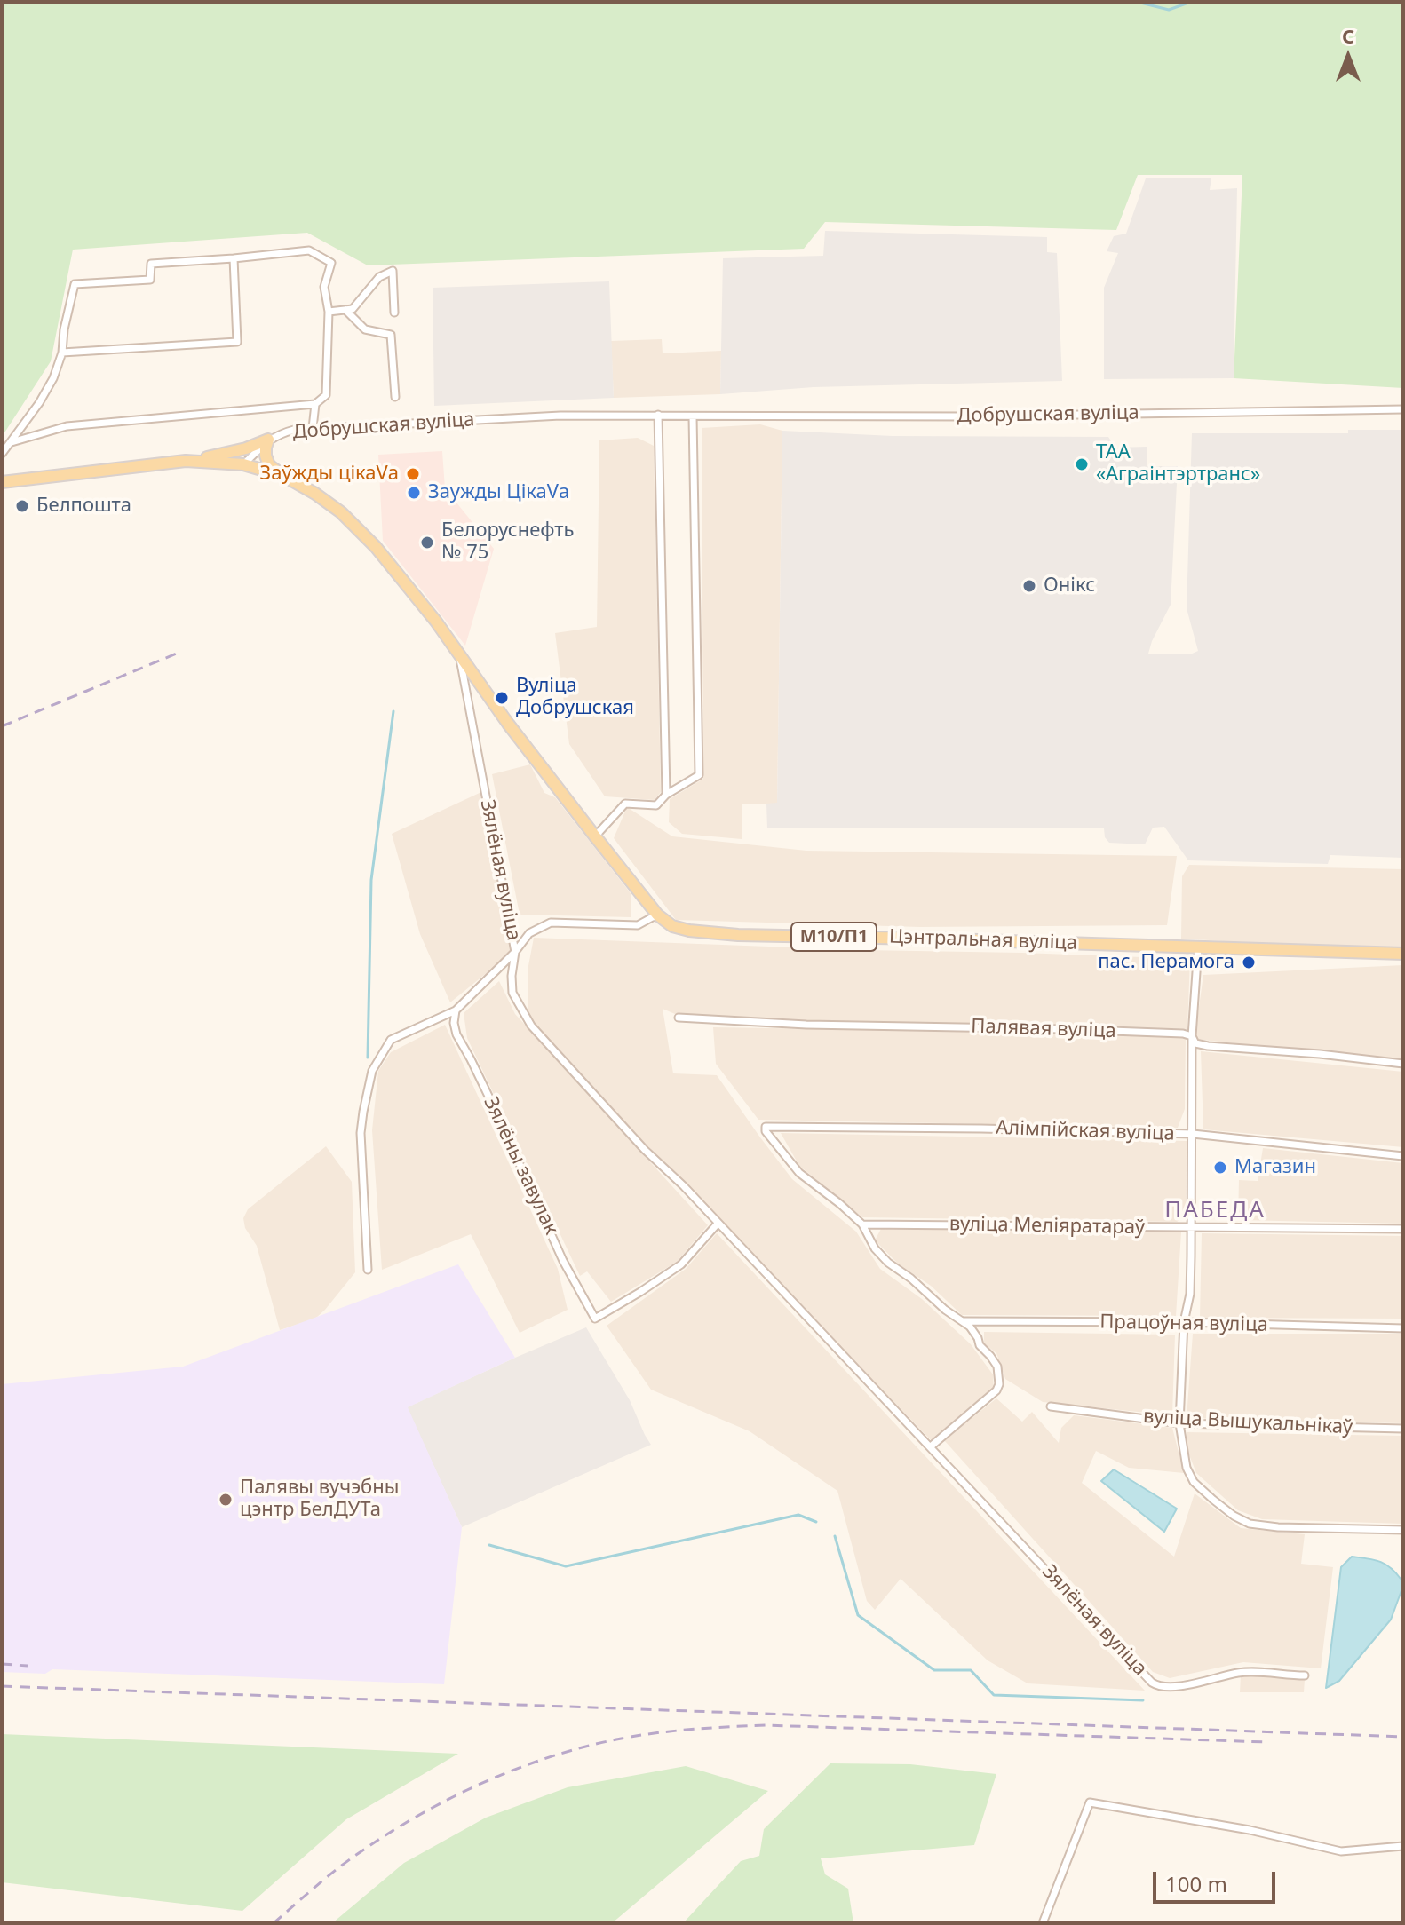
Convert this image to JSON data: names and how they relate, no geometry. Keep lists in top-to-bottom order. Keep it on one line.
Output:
{"streets":{"main road":["М10/П1","Цэнтральная вуліца"],"street":["Добрушская вуліца","Зялёная вуліца","Палявая вуліца","Алімпійская вуліца","Зялёны завулак","вуліца Меліяратараў","Працоўная вуліца","вуліца Вышукальнікаў"]},"crossings":[["Добрушская вуліца","М10/П1"],["Зялёная вуліца","М10/П1"],["Зялёная вуліца","Цэнтральная вуліца"],["Зялёная вуліца","Зялёны завулак"],["М10/П1","Цэнтральная вуліца"],["Алімпійская вуліца","вуліца Меліяратараў"]],"districts":["ПАБЕДА"],"places":["ТАА «Аграінтэртранс»","Заўжды цікаVа","Заужды ЦікаVа","Белпошта","Белоруснефть № 75","Онікс","Вуліца Добрушская","пас. Перамога","Магазин","Палявы вучэбны цэнтр БелДУТа"],"scale_bar":"100 m","north":"top"}
